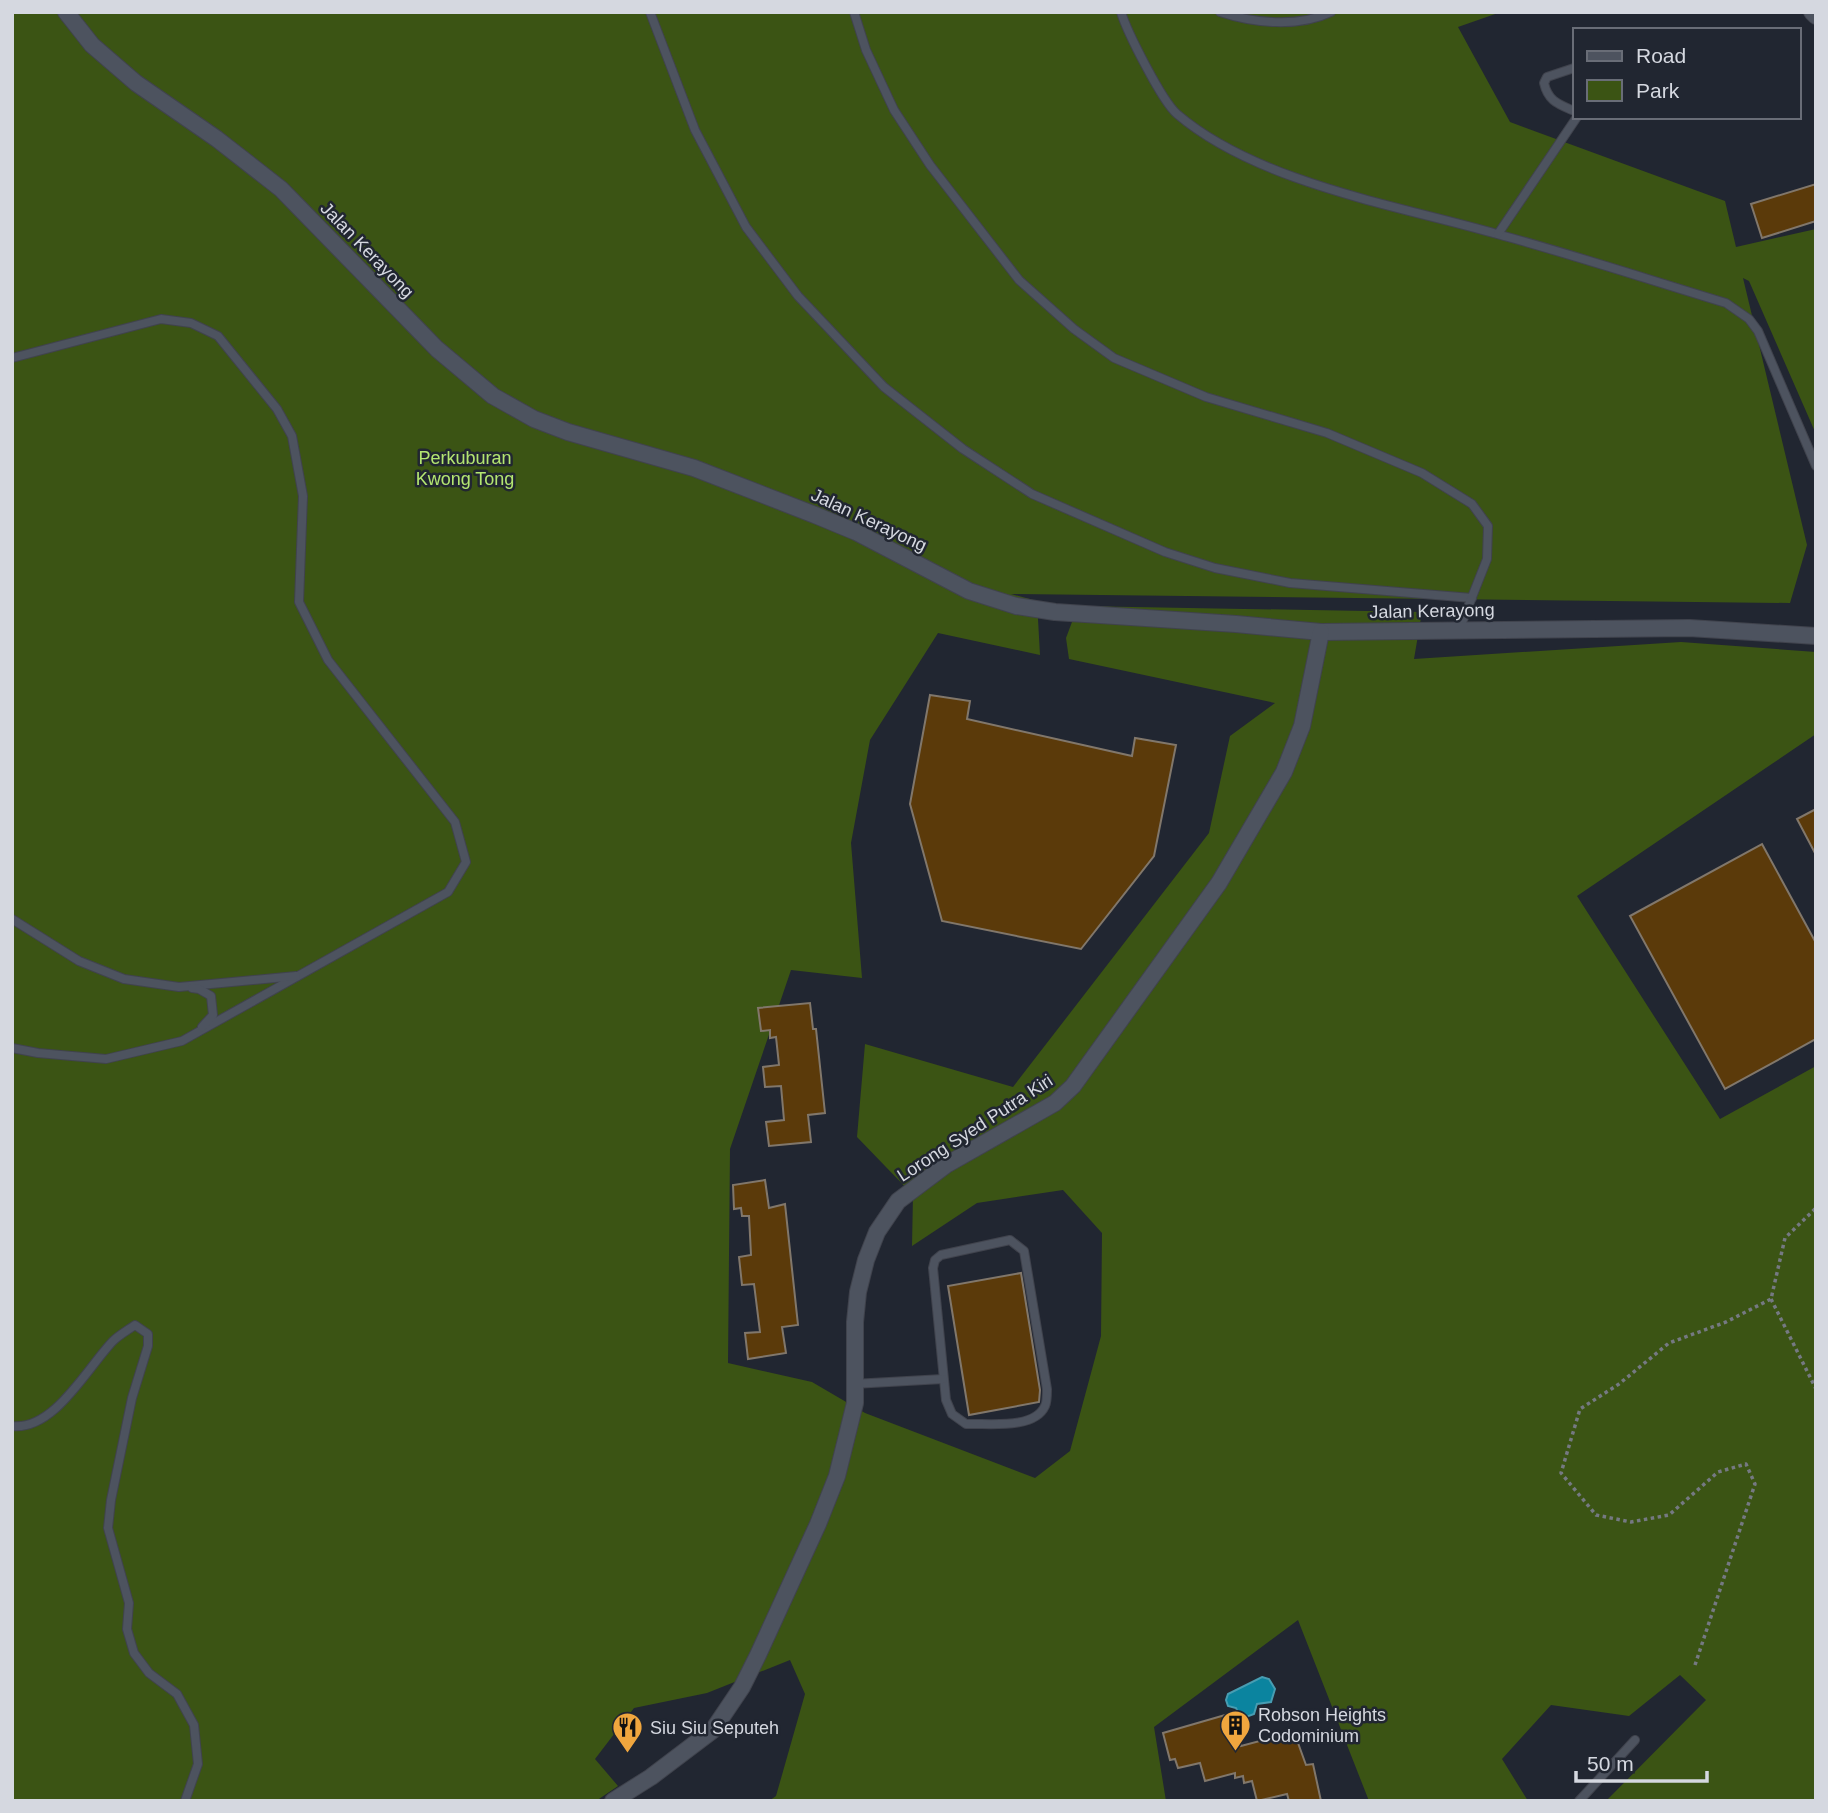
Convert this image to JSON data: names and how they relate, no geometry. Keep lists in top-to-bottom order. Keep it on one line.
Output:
{"streets":{"street":["Jalan Kerayong","Lorong Syed Putra Kiri"]},"crossings":[["Jalan Kerayong","Lorong Syed Putra Kiri"]],"parks":["Perkuburan Kwong Tong"],"places":{"building":["Robson Heights Codominium"],"restaurant":["Siu Siu Seputeh"]},"legend":["Road","Park"],"scale_bar":"50 m"}
